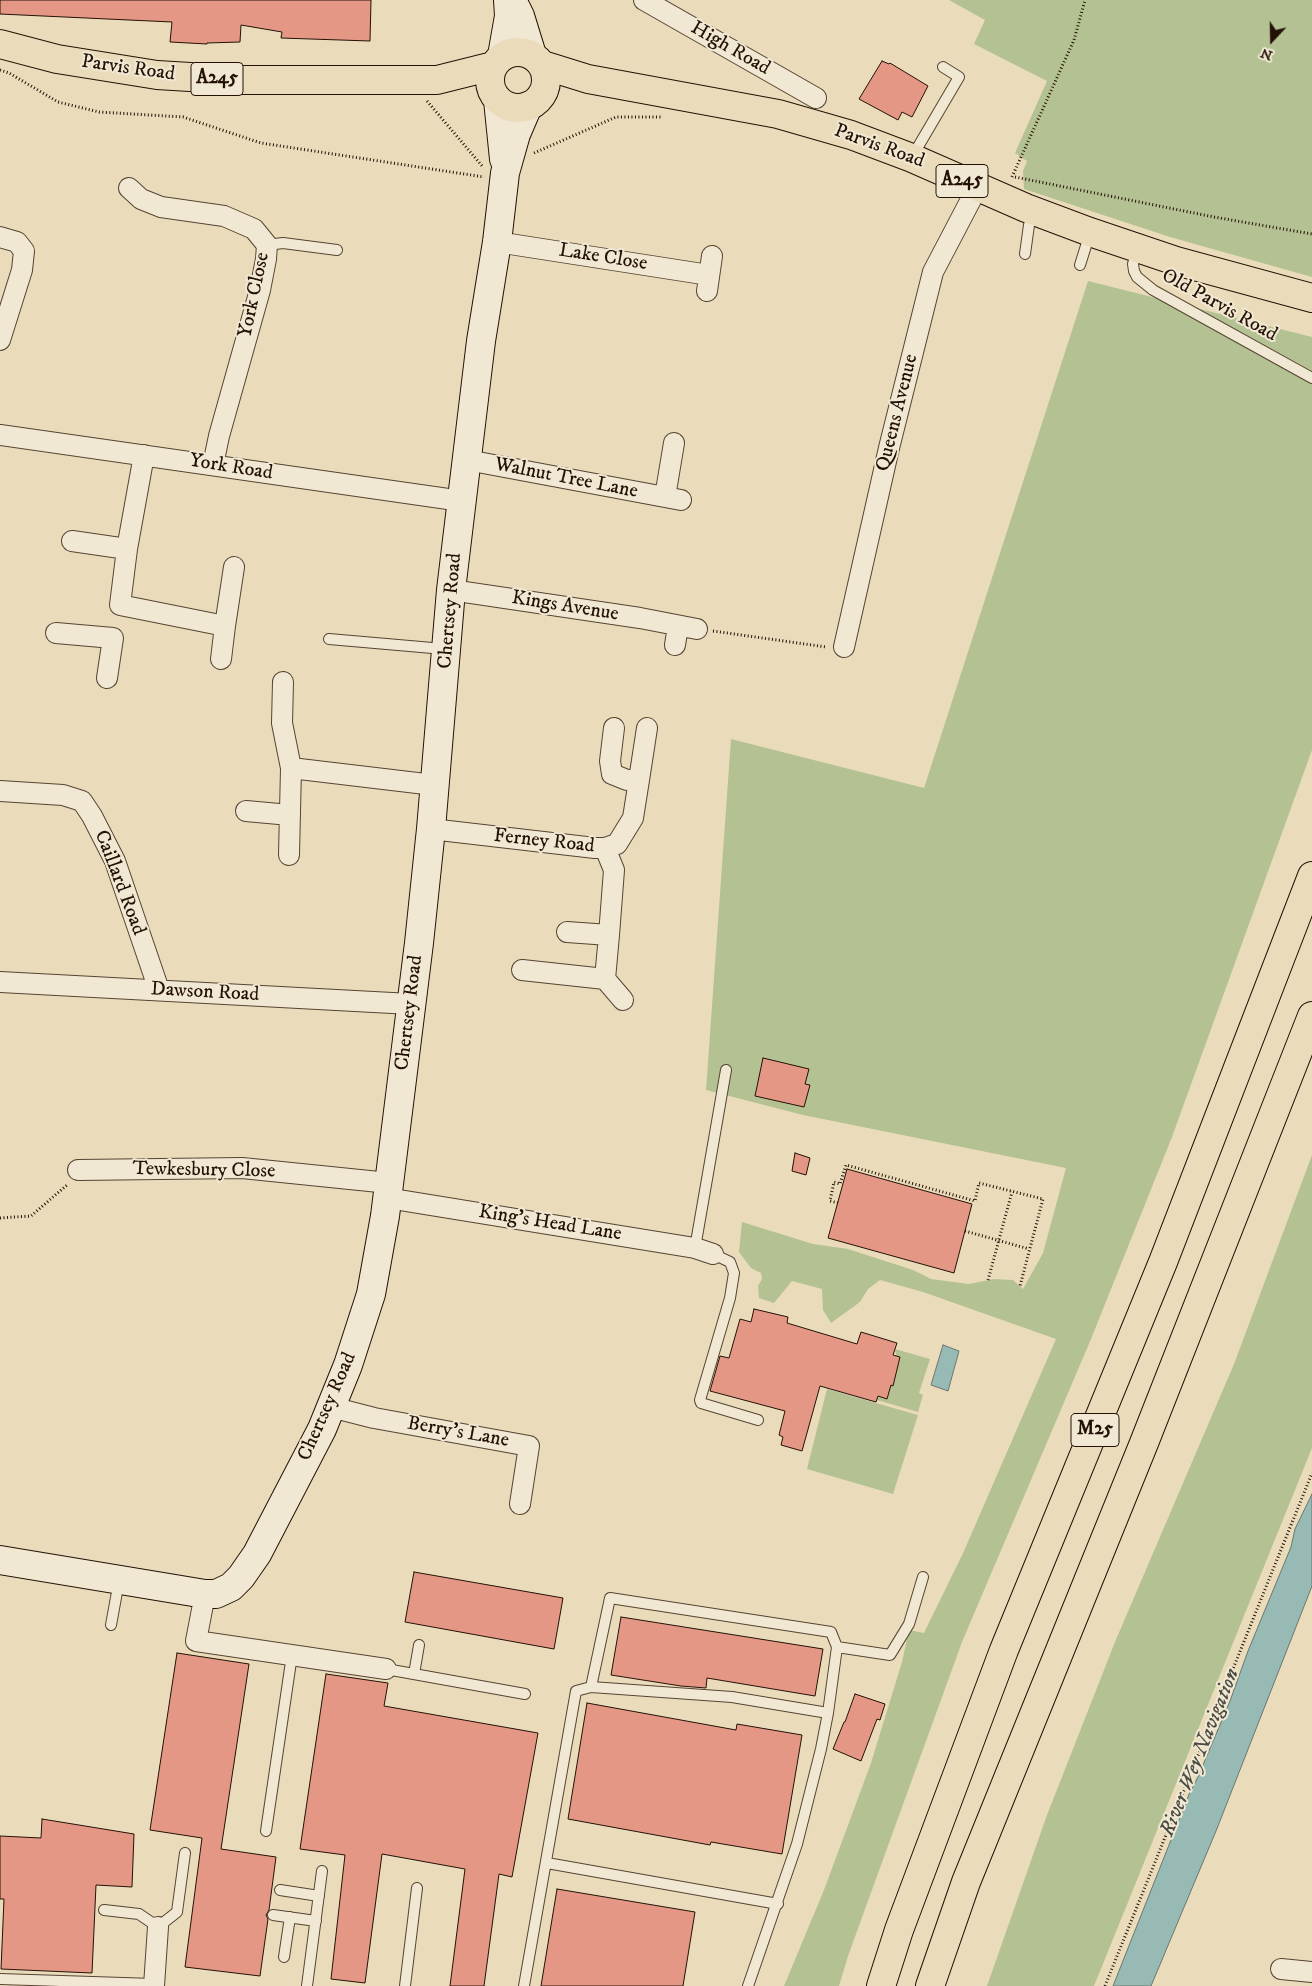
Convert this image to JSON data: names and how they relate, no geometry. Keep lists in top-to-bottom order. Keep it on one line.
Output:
{"streets":{"main road":["Parvis Road","A245","M25"],"street":["High Road","Lake Close","York Close","Queens Avenue","York Road","Walnut Tree Lane","Kings Avenue","Chertsey Road","Ferney Road","Caillard Road","Dawson Road","Tewkesbury Close","King's Head Lane","Berry's Lane"],"lane":["Old Parvis Road"]},"crossings":[["Parvis Road","Old Parvis Road"],["Parvis Road","Queens Avenue"],["Parvis Road","Chertsey Road"],["Lake Close","Chertsey Road"],["York Close","York Road"],["York Road","Chertsey Road"],["Walnut Tree Lane","Chertsey Road"],["Kings Avenue","Chertsey Road"],["Chertsey Road","Ferney Road"],["Chertsey Road","Dawson Road"],["Chertsey Road","Tewkesbury Close"],["Chertsey Road","King's Head Lane"],["Chertsey Road","Berry's Lane"],["Caillard Road","Dawson Road"],["Tewkesbury Close","King's Head Lane"]],"water":["River Wey Navigation"],"north":"bottom"}
